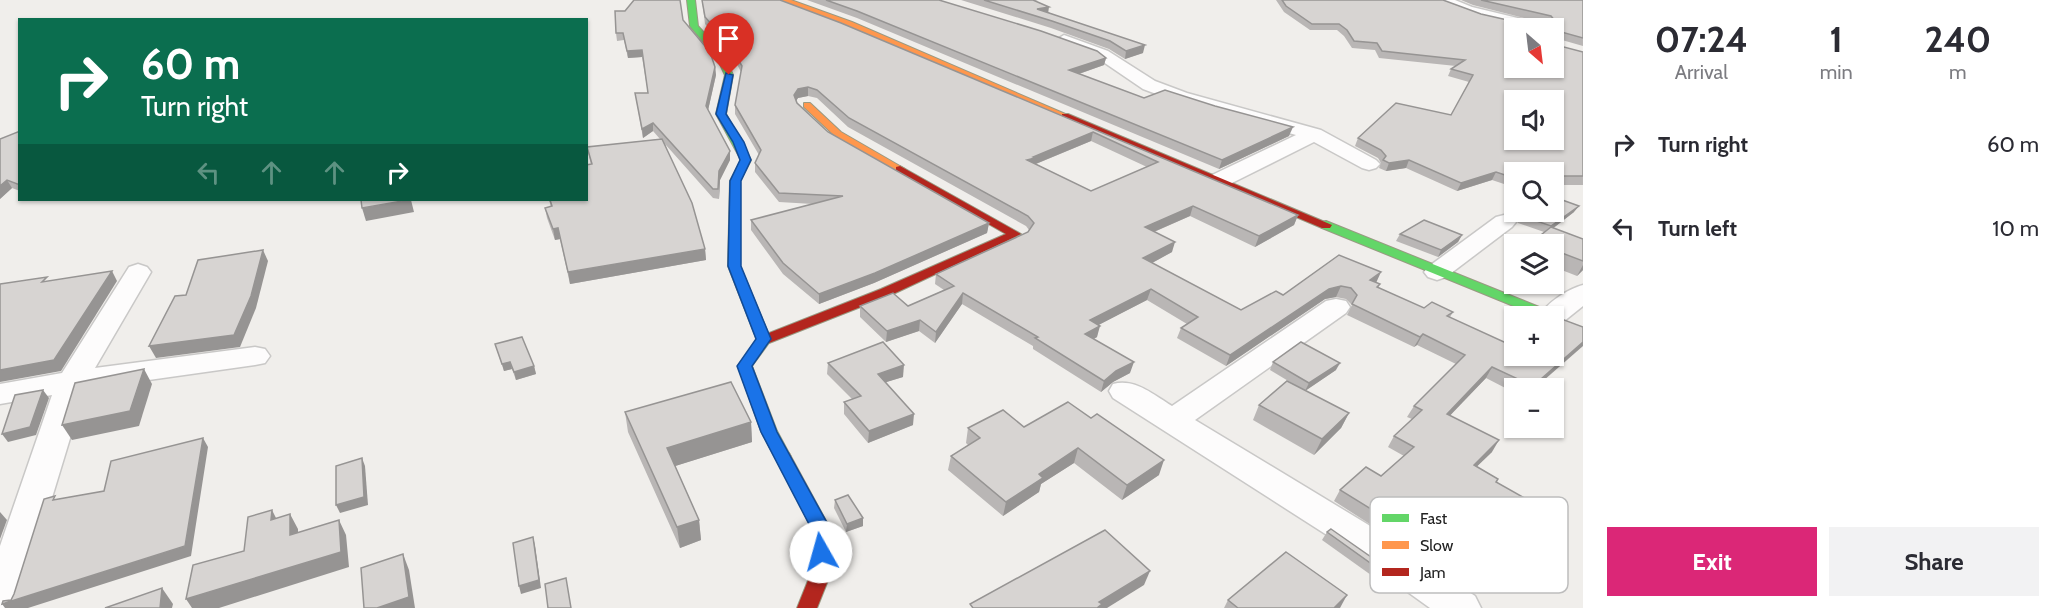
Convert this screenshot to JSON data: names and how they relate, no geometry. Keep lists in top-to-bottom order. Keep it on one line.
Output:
{"legend":["Fast","Slow","Jam"],"north":"bottom right","page":{"eta":["07:24","Arrival","1","min","240","m"],"map_buttons":["+","−"],"turn":["60 m","Turn right"],"list":[{"name":"Turn right","value":"60 m"},{"name":"Turn left","value":"10 m"}],"buttons":["Exit","Share"]}}
